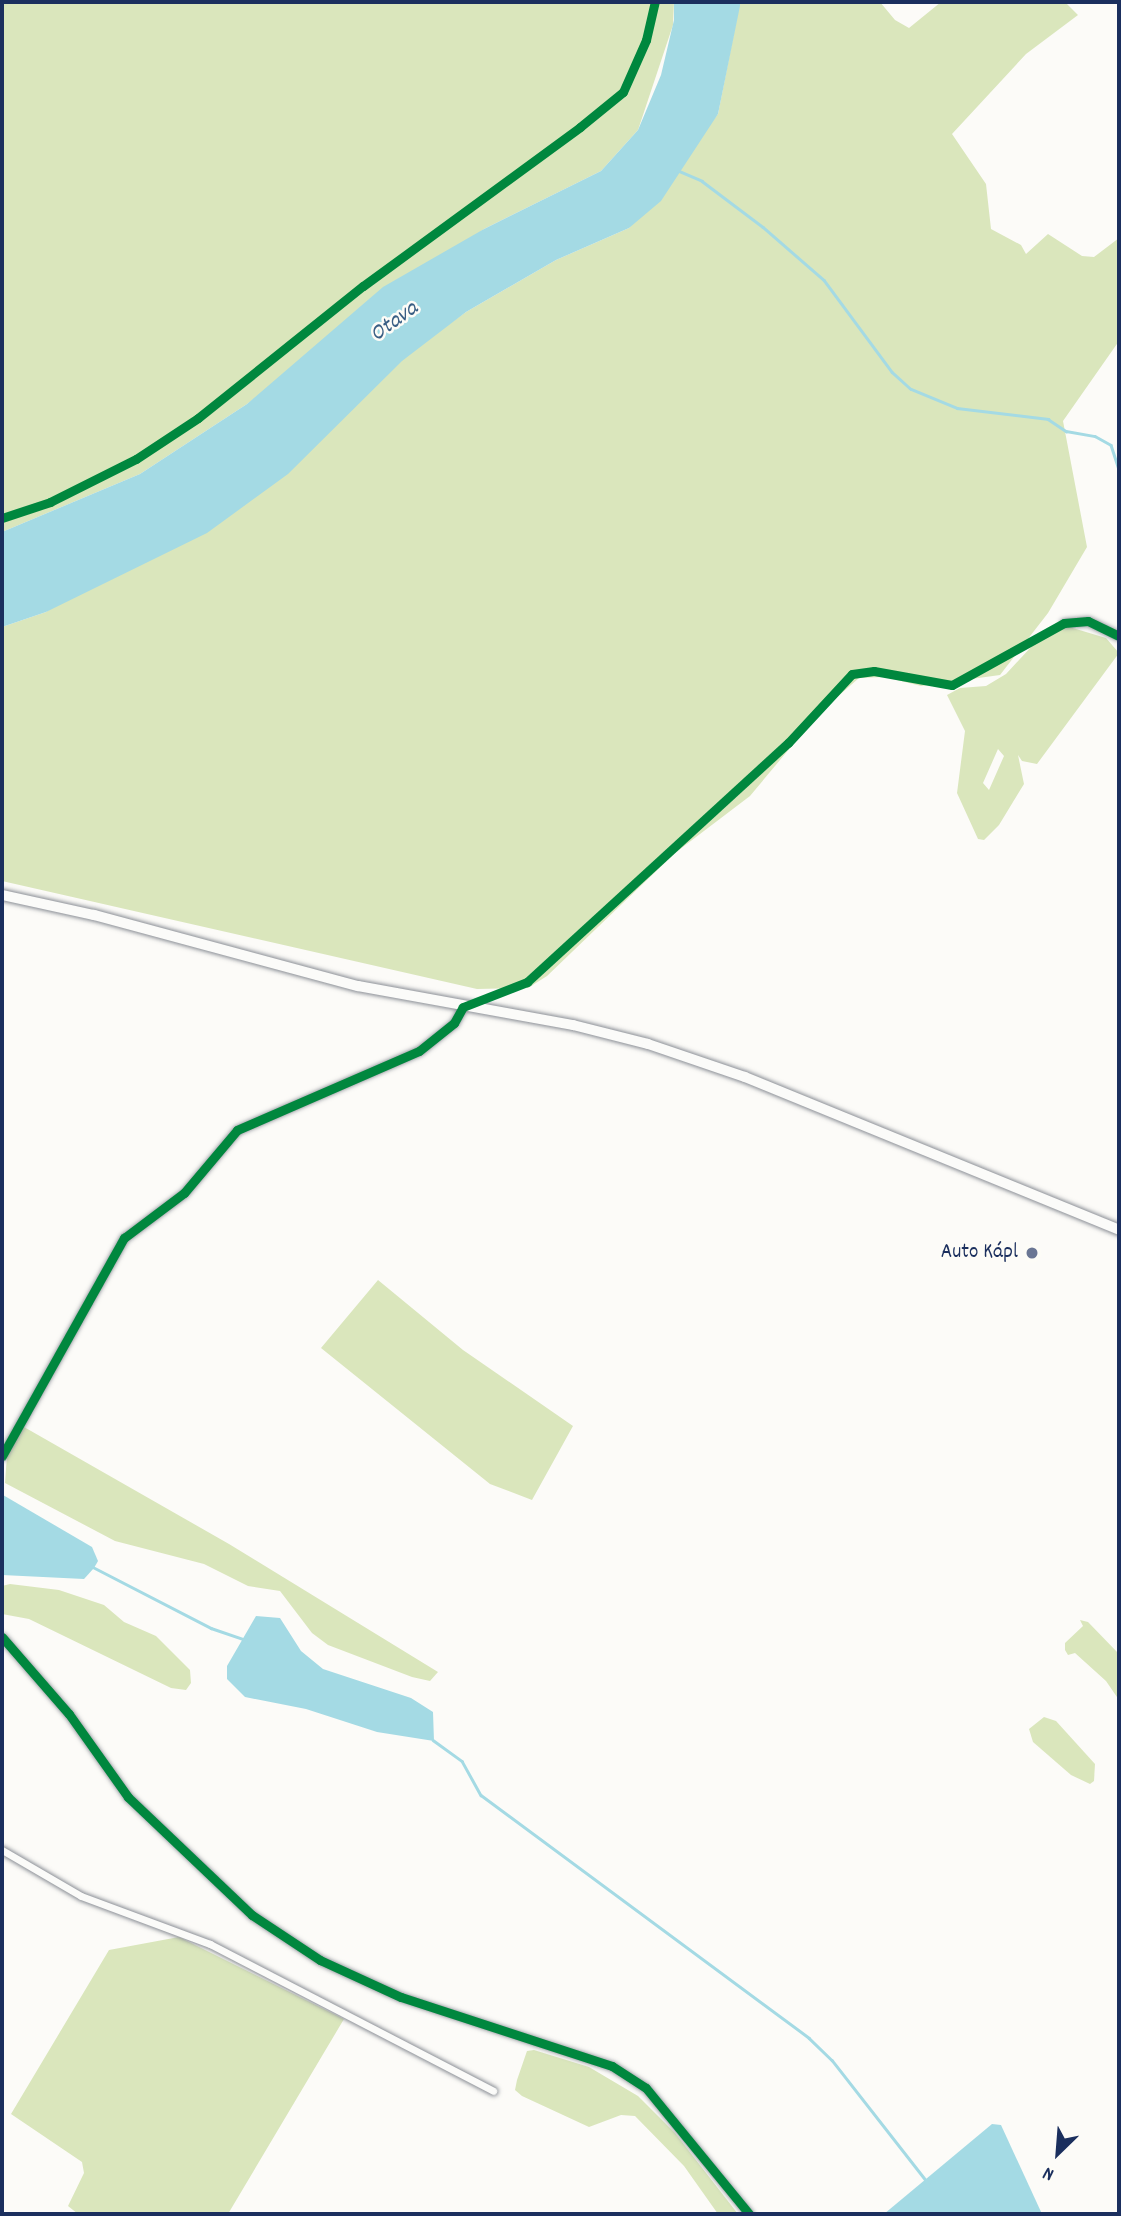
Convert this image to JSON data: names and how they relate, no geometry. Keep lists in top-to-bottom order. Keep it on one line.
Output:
{"water":["Otava"],"places":["Auto Kápl"],"north":"bottom left"}
